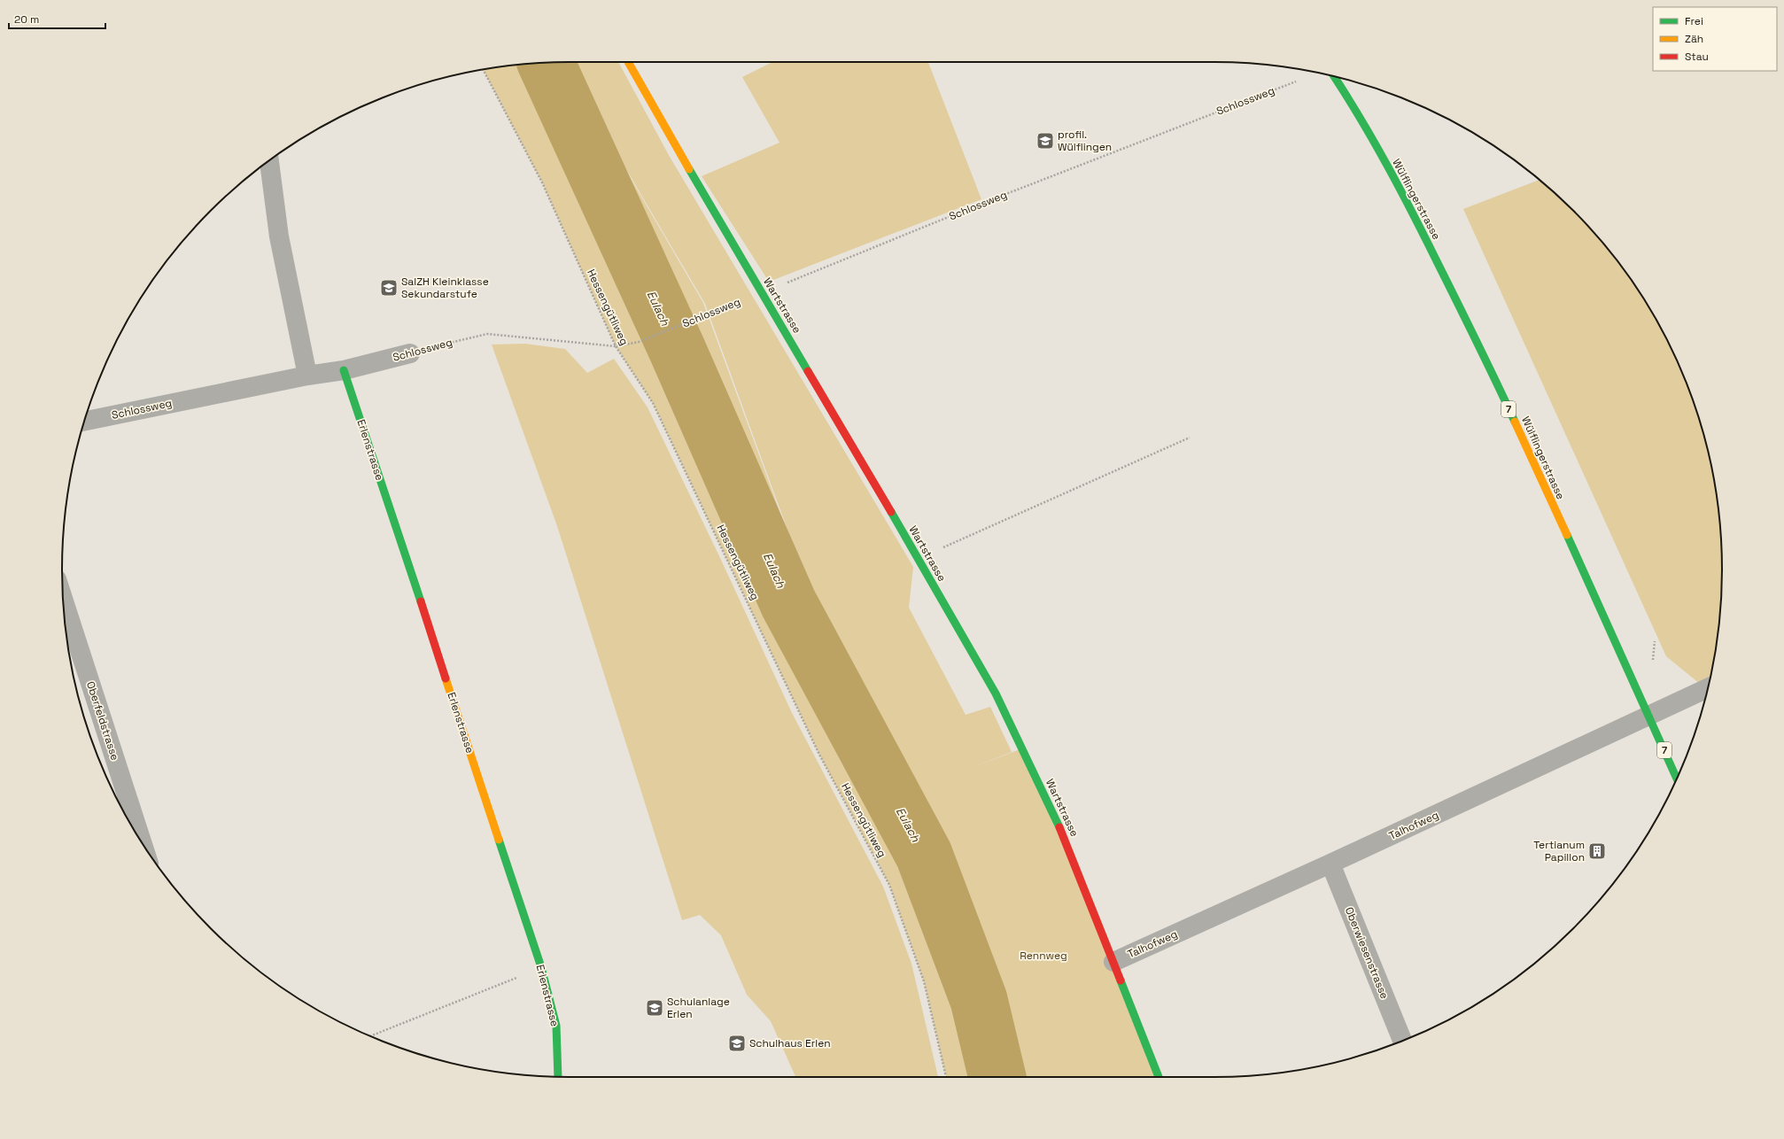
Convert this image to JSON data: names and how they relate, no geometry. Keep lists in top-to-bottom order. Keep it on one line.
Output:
{"streets":{"street":["Schlossweg","Wülflingerstrasse","Wartstrasse","7","Erlenstrasse","Oberfeldstrasse","Talhofweg","Oberwiesenstrasse"],"path":["Hessengütliweg"]},"crossings":[["Schlossweg","Wartstrasse"],["Schlossweg","Hessengütliweg"],["Schlossweg","Erlenstrasse"],["Wülflingerstrasse","Talhofweg"],["Wartstrasse","Talhofweg"],["Talhofweg","Oberwiesenstrasse"]],"water":["Eulach"],"parks":["Rennweg"],"places":{"school or university":["profil. Wülflingen","SalZH Kleinklasse Sekundarstufe","Schulanlage Erlen","Schulhaus Erlen"],"building":["Tertianum Papillon"]},"legend":["Frei","Zäh","Stau"],"scale_bar":"20 m"}
